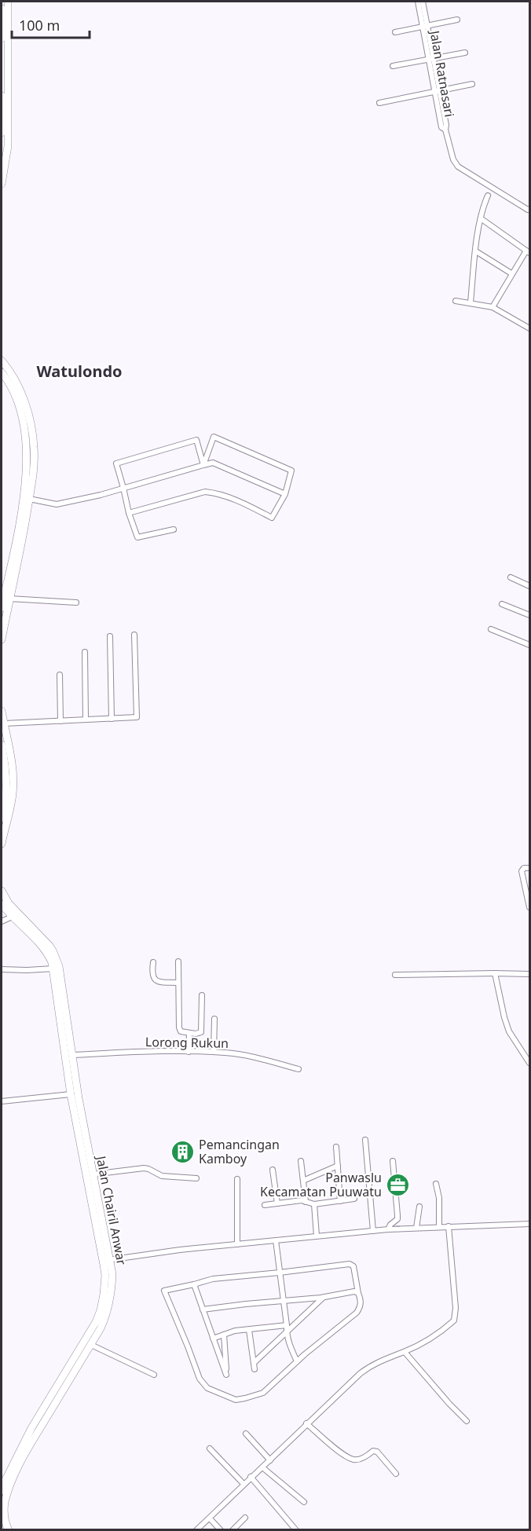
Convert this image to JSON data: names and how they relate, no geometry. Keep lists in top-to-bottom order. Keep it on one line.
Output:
{"streets":{"main road":["Jalan Chairil Anwar"],"street":["Jalan Ratnasari","Lorong Rukun"]},"crossings":[["Lorong Rukun","Jalan Chairil Anwar"]],"districts":["Watulondo"],"places":{"building":["Pemancingan Kamboy"],"office":["Panwaslu Kecamatan Puuwatu"]},"scale_bar":"100 m"}
